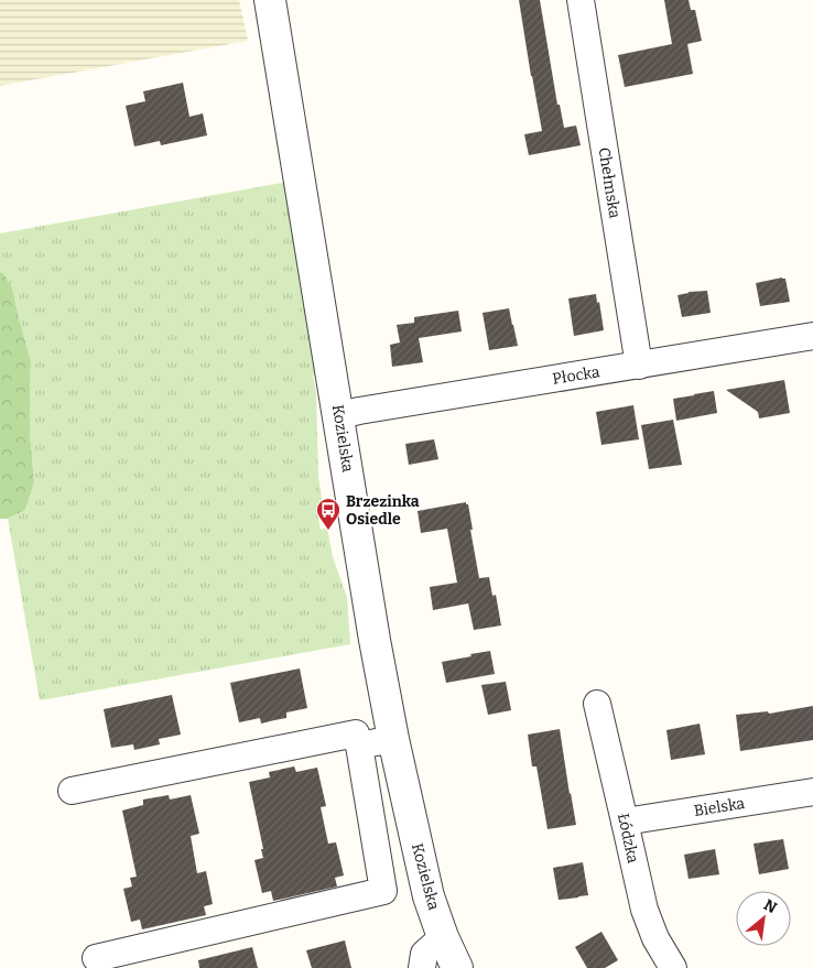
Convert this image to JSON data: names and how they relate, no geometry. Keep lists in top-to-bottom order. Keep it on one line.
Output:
{"streets":{"street":["Chełmska","Płocka","Kozielska","Bielska","Łódzka"]},"crossings":[["Chełmska","Płocka"],["Płocka","Kozielska"],["Bielska","Łódzka"]],"places":{"bus stop":["Brzezinka Osiedle"]},"north":"top right"}
